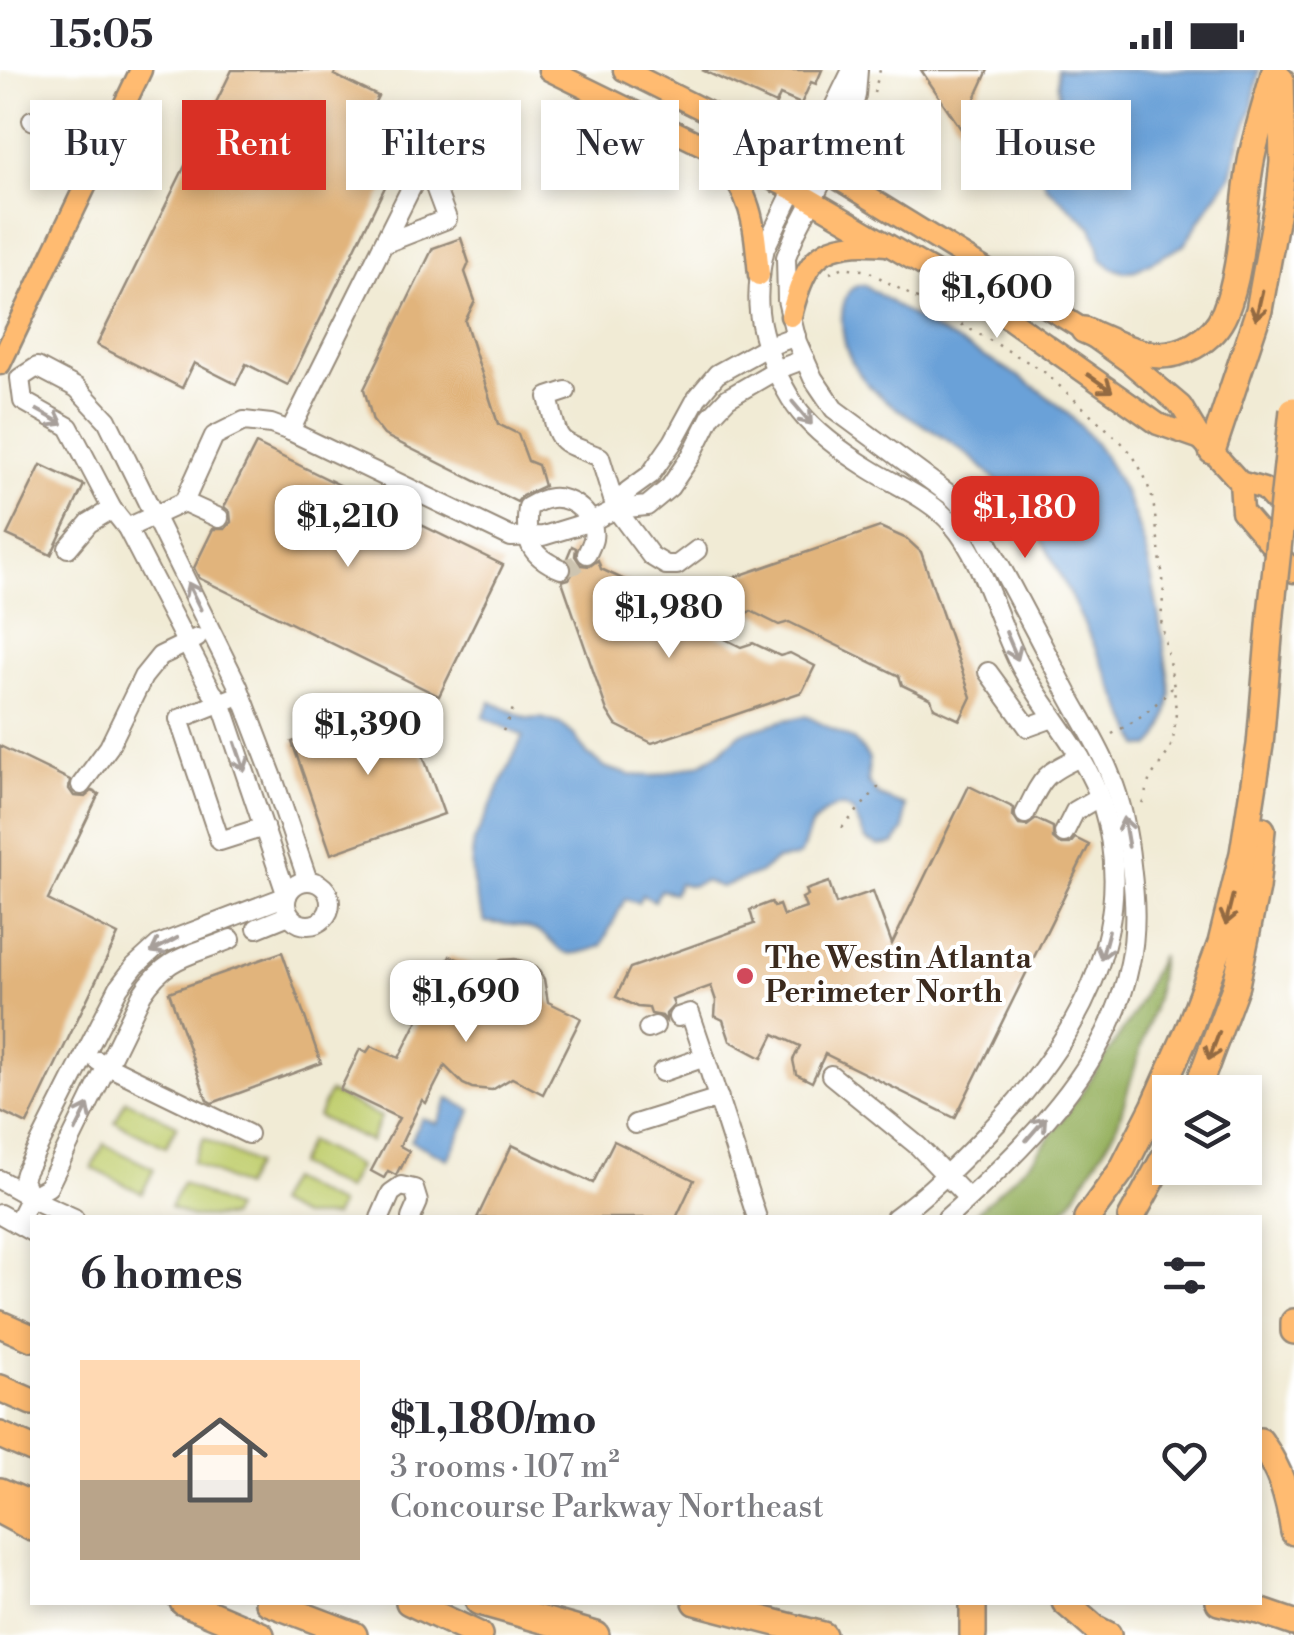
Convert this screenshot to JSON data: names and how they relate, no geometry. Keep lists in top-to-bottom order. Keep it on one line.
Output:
{"places":["The Westin Atlanta Perimeter North"],"page":{"status":"15:05","chip":["Buy","Rent","Filters","New","Apartment","House"],"price":["$1,600","$1,180","$1,210","$1,980","$1,390","$1,690"],"heading":"6 homes","list":[{"name":"$1,180/mo","note":"3 rooms · 107 m² · Concourse Parkway Northeast"}]}}
